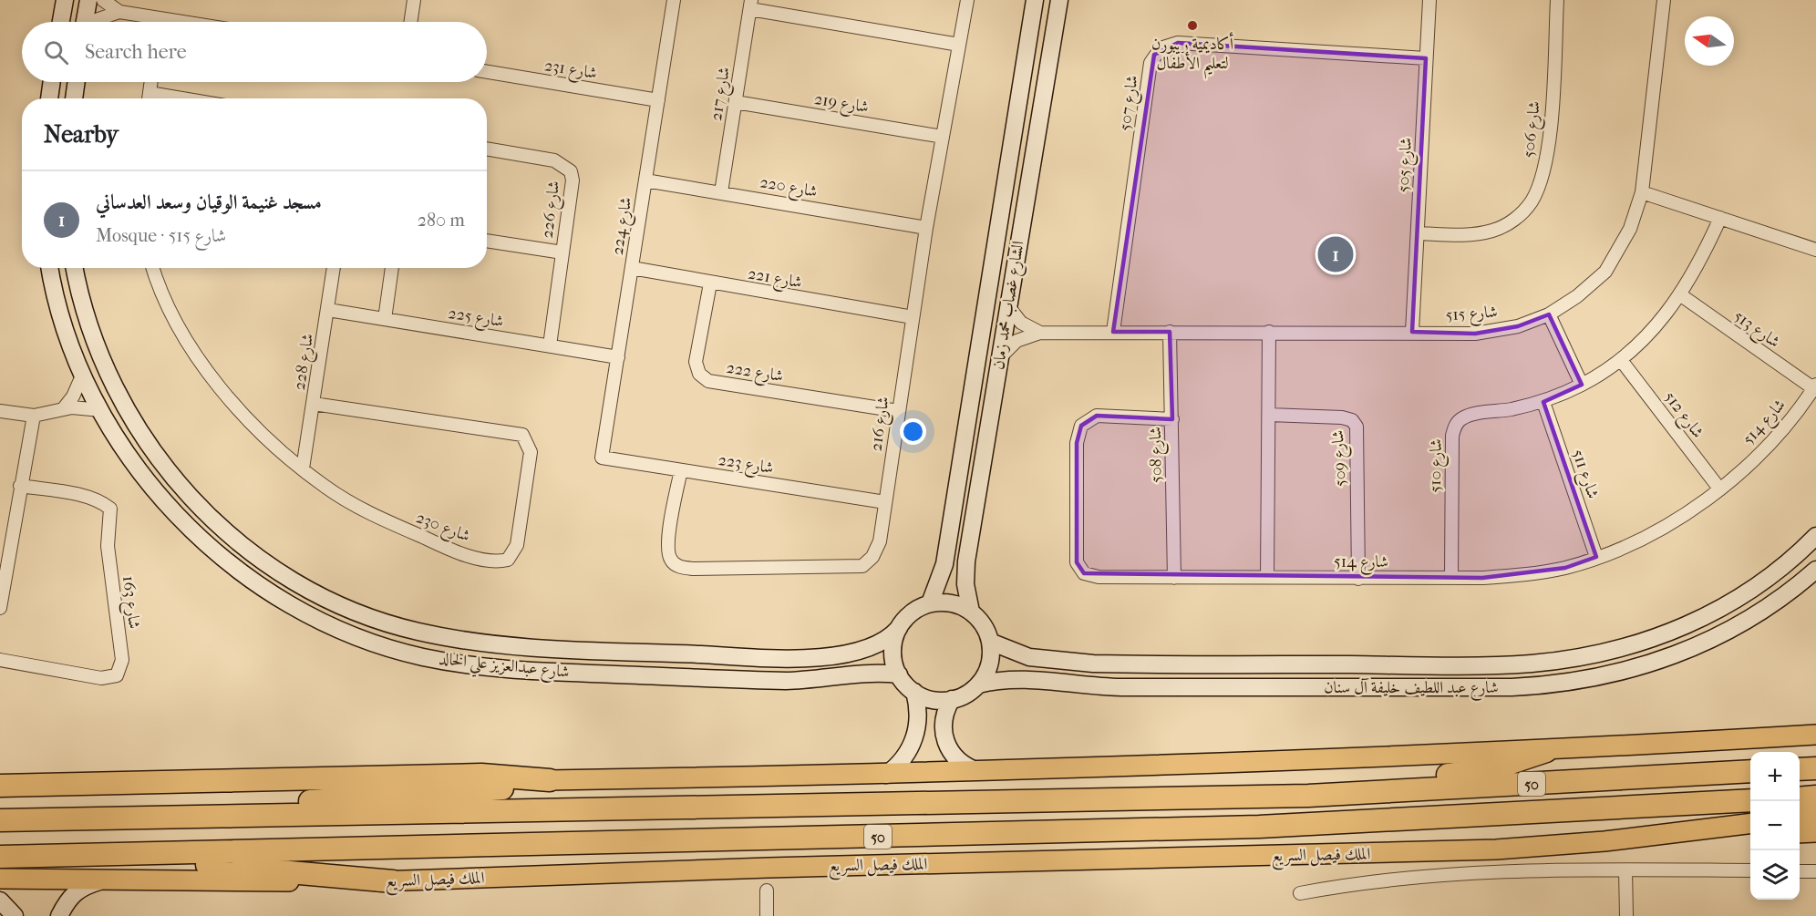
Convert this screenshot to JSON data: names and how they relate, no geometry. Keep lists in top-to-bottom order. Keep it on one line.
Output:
{"streets":{"highway":["50","الملك فيصل السريع"],"street":["شارع 231","شارع 217","شارع 219","شارع 507","شارع 506","شارع 505","شارع 220","شارع 226","شارع 224","شارع 221","الشارع غصاب محمد زمان","شارع 515","شارع 225","شارع 513","شارع 228","شارع 222","شارع 512","شارع 514","شارع 216","شارع 508","شارع 509","شارع 223","شارع 510","شارع 511","شارع 230","شارع 163","شارع عبدالعزيز علي الخالد","شارع عبد اللطيف خليفة آل سنان"]},"crossings":[["شارع 231","شارع 224"],["شارع 217","شارع 219"],["شارع 217","شارع 220"],["شارع 219","شارع 216"],["شارع 507","شارع 505"],["شارع 507","شارع 515"],["شارع 506","شارع 505"],["شارع 505","شارع 515"],["شارع 220","شارع 224"],["شارع 220","شارع 216"],["شارع 226","شارع 225"],["شارع 224","شارع 221"],["شارع 224","شارع 225"],["شارع 224","شارع 223"],["شارع 221","شارع 222"],["شارع 221","شارع 216"],["الشارع غصاب محمد زمان","شارع 515"],["الشارع غصاب محمد زمان","شارع عبدالعزيز علي الخالد"],["الشارع غصاب محمد زمان","شارع عبد اللطيف خليفة آل سنان"],["شارع 515","شارع 508"],["شارع 225","شارع 228"],["شارع 513","شارع 514"],["شارع 513","شارع 510"],["شارع 228","شارع 230"],["شارع 222","شارع 216"],["شارع 512","شارع 514"],["شارع 512","شارع 510"],["شارع 514","شارع 508"],["شارع 514","شارع 509"],["شارع 514","شارع 510"],["شارع 514","شارع 511"],["شارع 216","شارع 223"],["شارع 510","شارع 511"],["شارع عبدالعزيز علي الخالد","شارع عبد اللطيف خليفة آل سنان"]],"places":["أكاديمية ريبورن لتعليم الأطفال"],"north":"left","page":{"search":"Search here","heading":"Nearby","list":[{"mark":"1","name":"مسجد غنيمة الوقيان وسعد العدساني","note":"Mosque · شارع 515","value":"280 m"}],"pins":"1","map_buttons":["+","−"]}}
